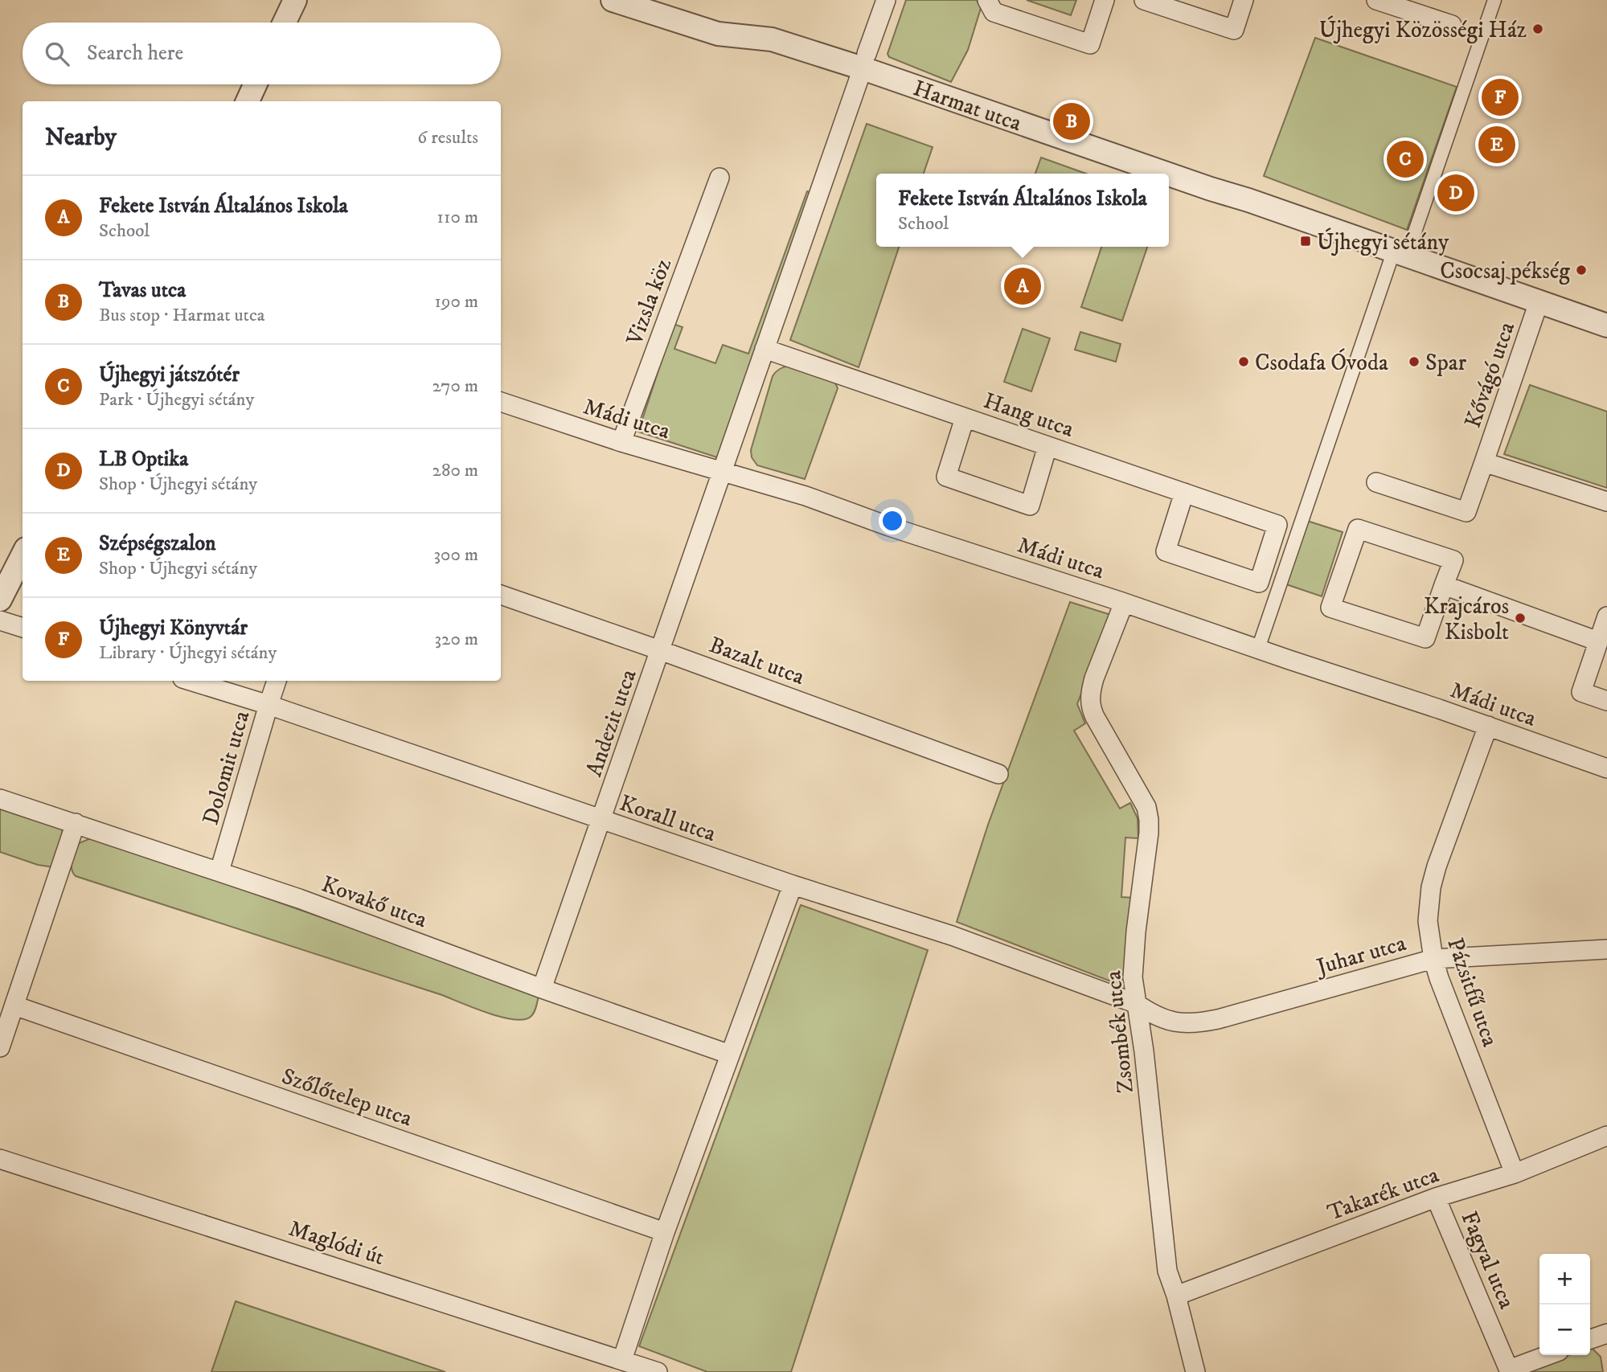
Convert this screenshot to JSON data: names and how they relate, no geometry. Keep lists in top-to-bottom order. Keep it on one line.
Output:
{"streets":{"street":["Harmat utca","Vizsla köz","Kővágó utca","Hang utca","Mádi utca","Bazalt utca","Andezit utca","Dolomit utca","Korall utca","Kovakő utca","Juhar utca","Pázsitfű utca","Zsombék utca","Szőlőtelep utca","Takarék utca","Maglódi út","Fagyal utca"]},"crossings":[["Harmat utca","Kővágó utca"],["Harmat utca","Andezit utca"],["Vizsla köz","Mádi utca"],["Hang utca","Andezit utca"],["Mádi utca","Andezit utca"],["Mádi utca","Pázsitfű utca"],["Mádi utca","Zsombék utca"],["Bazalt utca","Andezit utca"],["Andezit utca","Korall utca"],["Andezit utca","Kovakő utca"],["Dolomit utca","Korall utca"],["Dolomit utca","Kovakő utca"],["Korall utca","Juhar utca"],["Korall utca","Zsombék utca"],["Juhar utca","Pázsitfű utca"],["Juhar utca","Zsombék utca"],["Pázsitfű utca","Takarék utca"],["Zsombék utca","Takarék utca"],["Takarék utca","Fagyal utca"]],"places":{"other":["Újhegyi Közösségi Ház","Csocsaj pékség","Csodafa Óvoda","Spar","Krajcáros Kisbolt"],"transit":["Újhegyi sétány"]},"page":{"search":"Search here","pins":["F","B","E","C","D","A"],"heading":["Nearby","6 results"],"popup":["Fekete István Általános Iskola","School"],"list":[{"mark":"A","name":"Fekete István Általános Iskola","note":"School","value":"110 m"},{"mark":"B","name":"Tavas utca","note":"Bus stop · Harmat utca","value":"190 m"},{"mark":"C","name":"Újhegyi játszótér","note":"Park · Újhegyi sétány","value":"270 m"},{"mark":"D","name":"LB Optika","note":"Shop · Újhegyi sétány","value":"280 m"},{"mark":"E","name":"Szépségszalon","note":"Shop · Újhegyi sétány","value":"300 m"},{"mark":"F","name":"Újhegyi Könyvtár","note":"Library · Újhegyi sétány","value":"320 m"}],"map_buttons":["+","−"]}}
